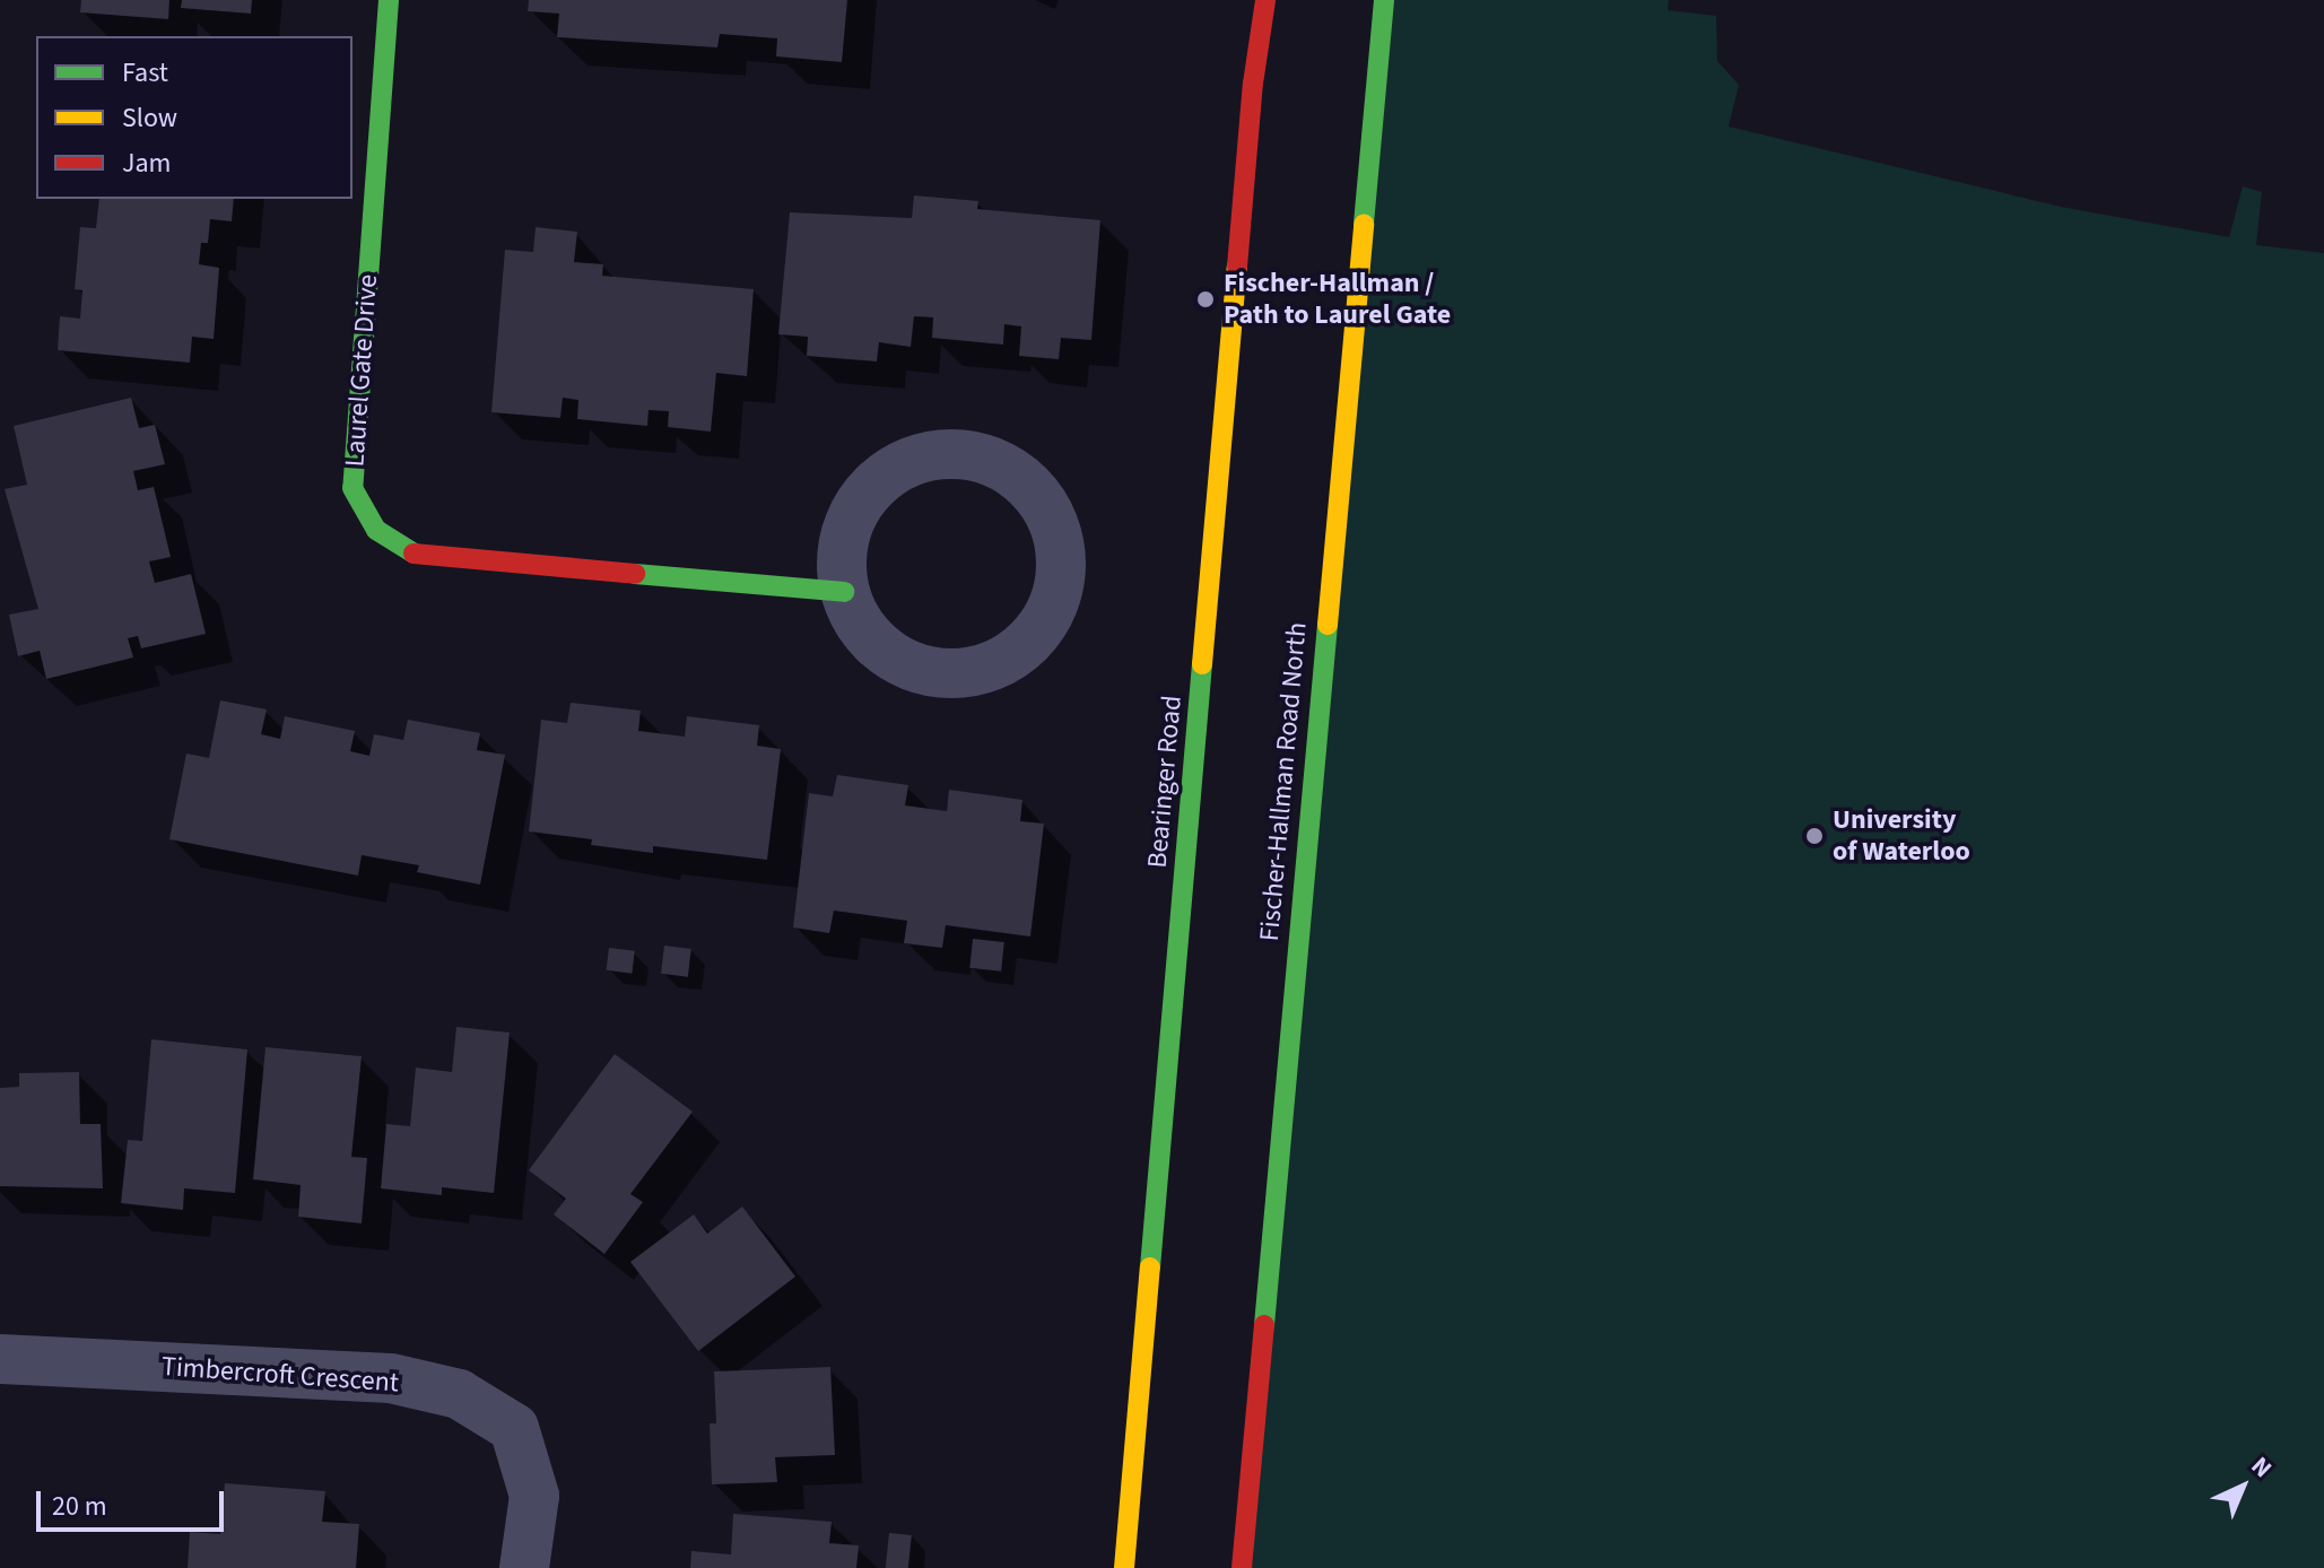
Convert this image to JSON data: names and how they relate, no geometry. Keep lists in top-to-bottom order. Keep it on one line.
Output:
{"streets":{"main road":["Laurel Gate Drive","Bearinger Road","Fischer-Hallman Road North"],"street":["Timbercroft Crescent"]},"places":["Fischer-Hallman / Path to Laurel Gate","University of Waterloo"],"legend":["Fast","Slow","Jam"],"scale_bar":"20 m","north":"top right"}
